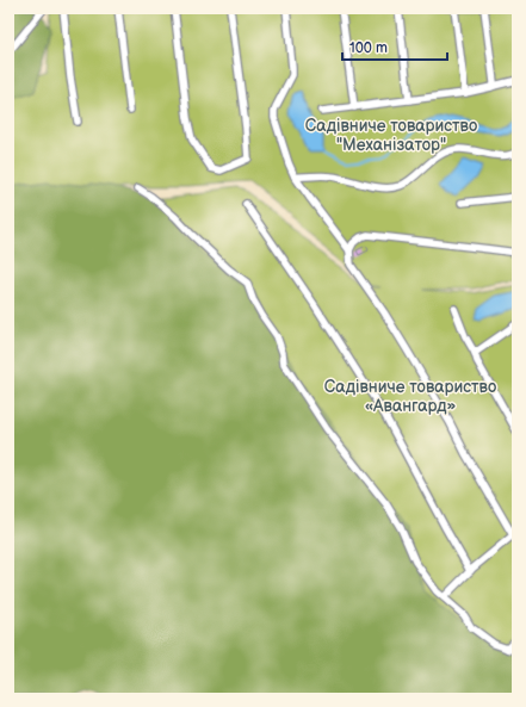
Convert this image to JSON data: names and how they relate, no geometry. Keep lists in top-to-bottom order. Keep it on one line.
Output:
{"parks":["Садівниче товариство \"Механізатор\"","Садівниче товариство «Авангард»"],"scale_bar":"100 m"}
